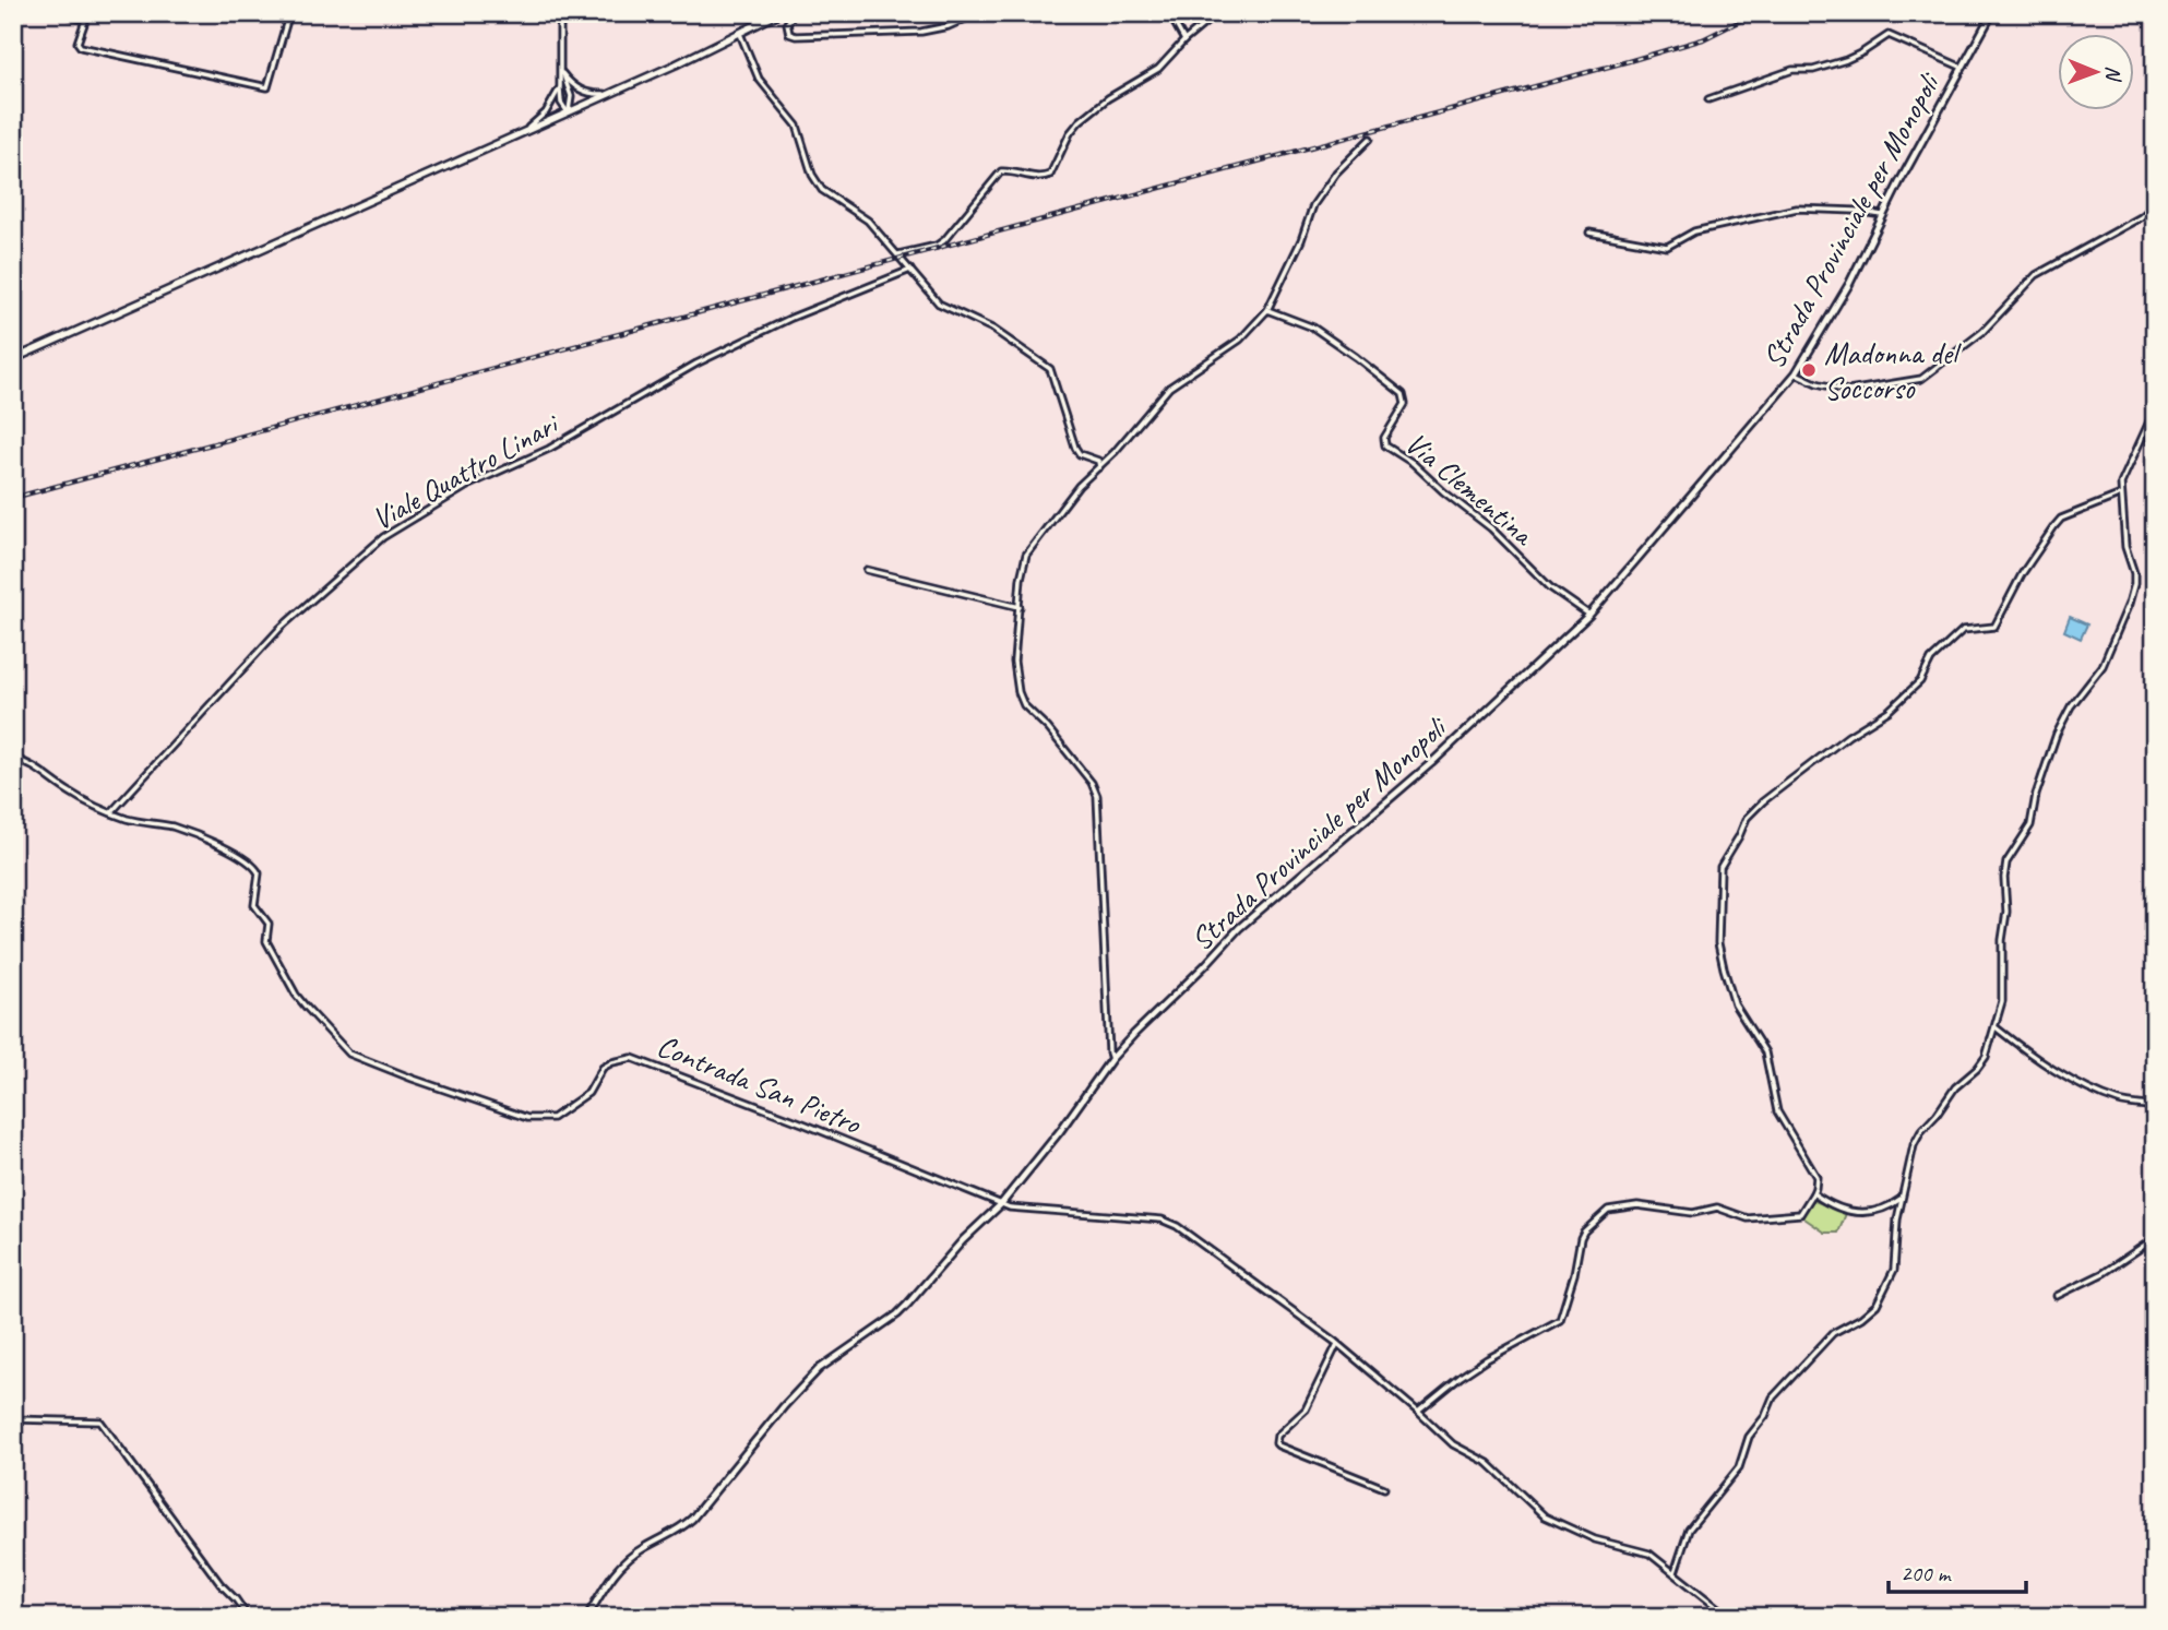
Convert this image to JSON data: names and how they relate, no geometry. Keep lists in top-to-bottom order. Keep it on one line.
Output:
{"streets":{"street":["Strada Provinciale per Monopoli","Viale Quattro Linari","Via Clementina","Contrada San Pietro"]},"crossings":[["Strada Provinciale per Monopoli","Via Clementina"],["Strada Provinciale per Monopoli","Contrada San Pietro"],["Viale Quattro Linari","Contrada San Pietro"]],"places":["Madonna del Soccorso"],"scale_bar":"200 m","north":"right"}
